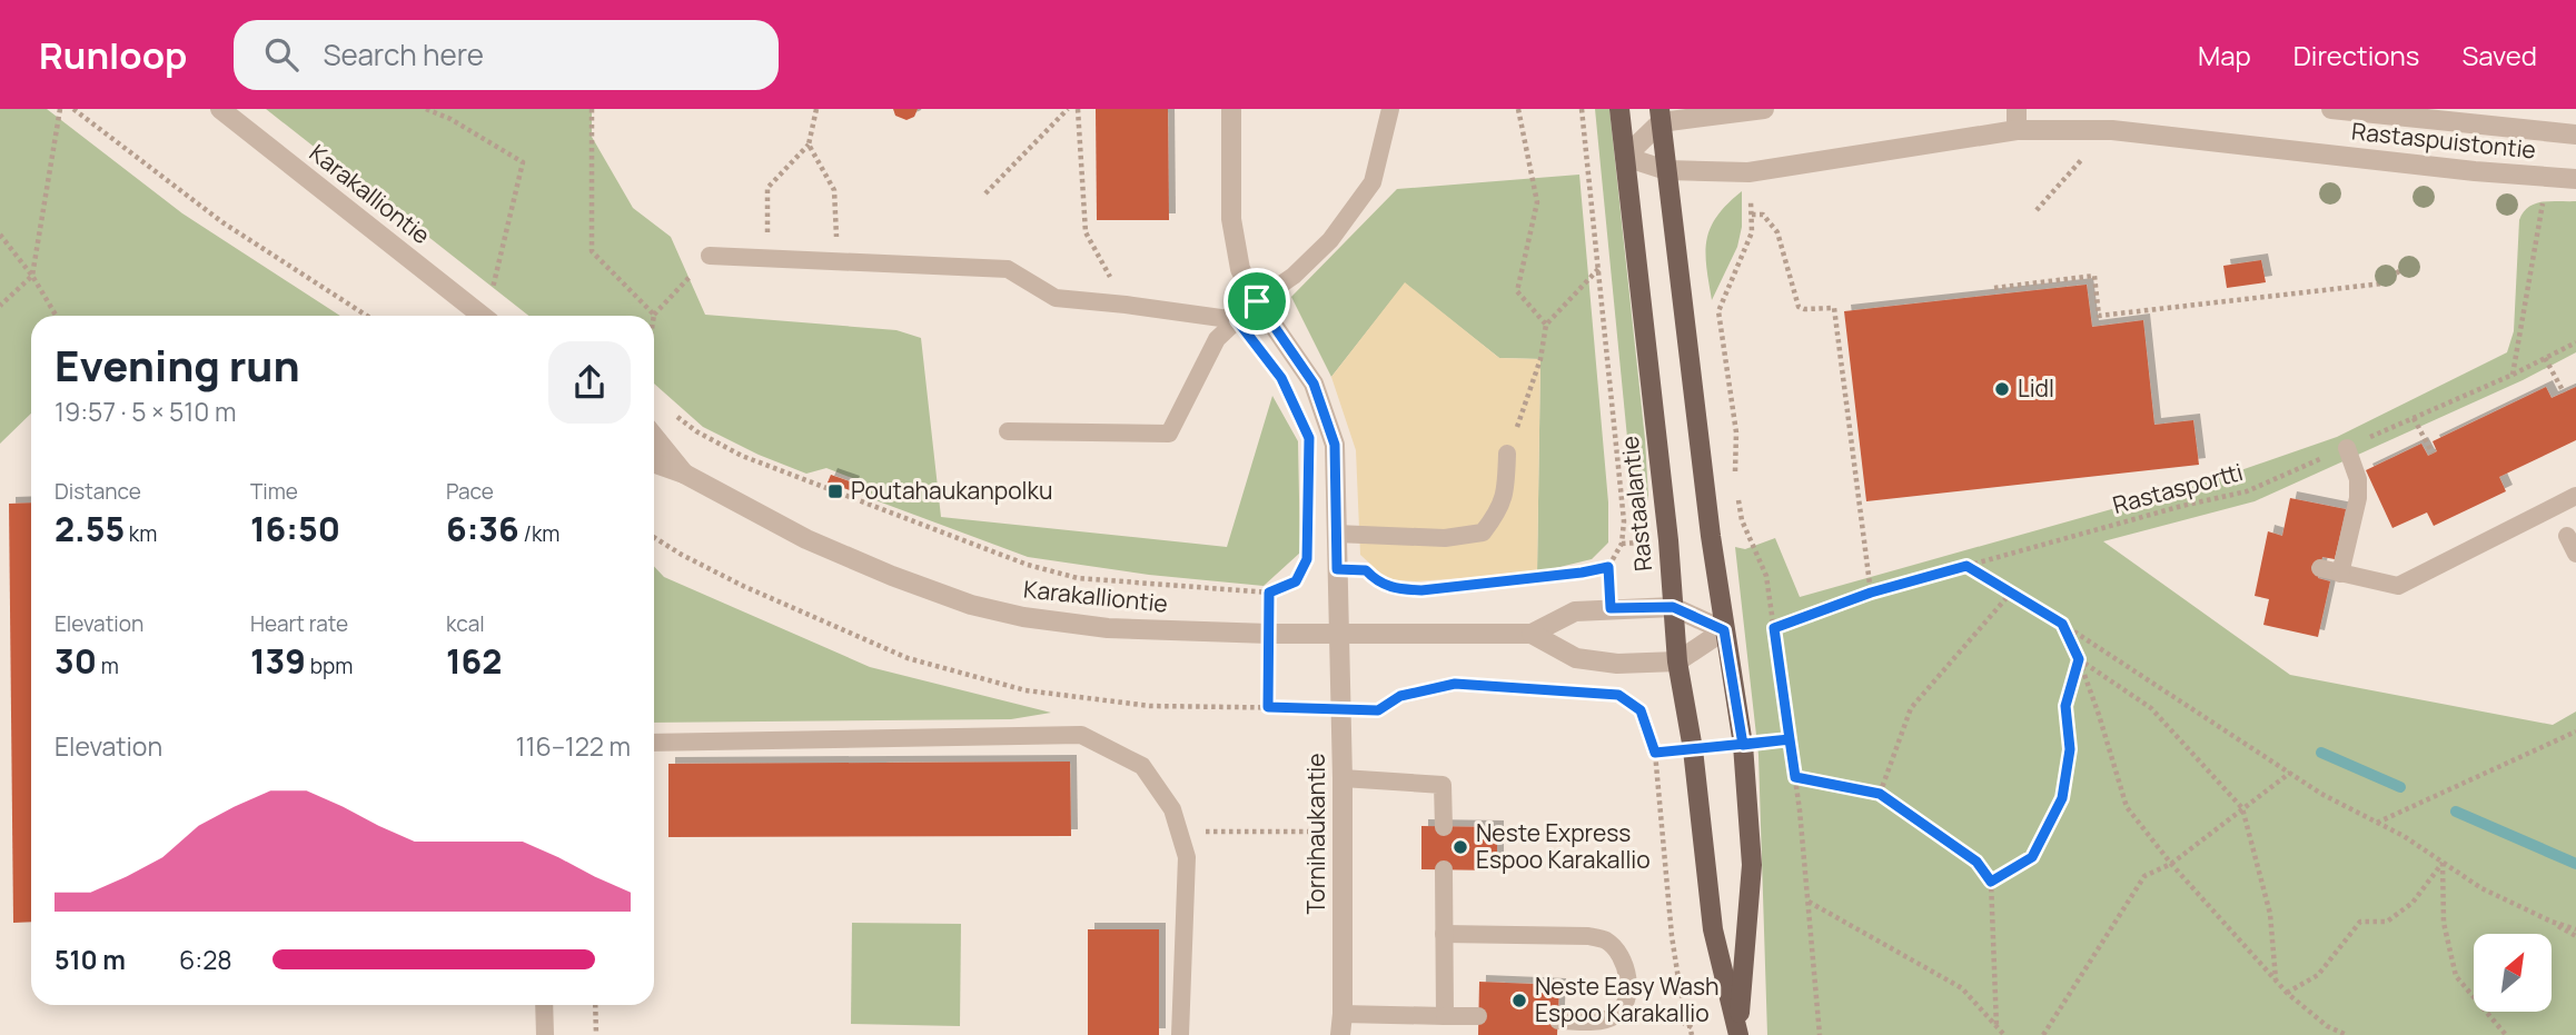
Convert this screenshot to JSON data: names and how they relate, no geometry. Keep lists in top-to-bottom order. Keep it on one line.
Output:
{"streets":{"main road":["Rastaalantie"],"street":["Rastaspuistontie","Karakalliontie","Tornihaukantie"],"path":["Rastasportti"]},"crossings":[["Rastaspuistontie","Rastaalantie"],["Karakalliontie","Rastaalantie"],["Karakalliontie","Tornihaukantie"]],"places":{"other":["Lidl","Neste Express Espoo Karakallio","Neste Easy Wash Espoo Karakallio"],"transit":["Poutahaukanpolku"]},"north":"top right","page":{"header":"Runloop","search":"Search here","nav":["Map","Directions","Saved"],"heading":["Evening run","19:57 · 5 × 510 m"],"stats":[["Distance","2.55 km"],["Time","16:50"],["Pace","6:36 /km"],["Elevation","30 m"],["Heart rate","139 bpm"],["kcal","162"]],"chart":["Elevation","116–122 m"],"list":[{"name":"510 m","note":"6:28"}]}}
